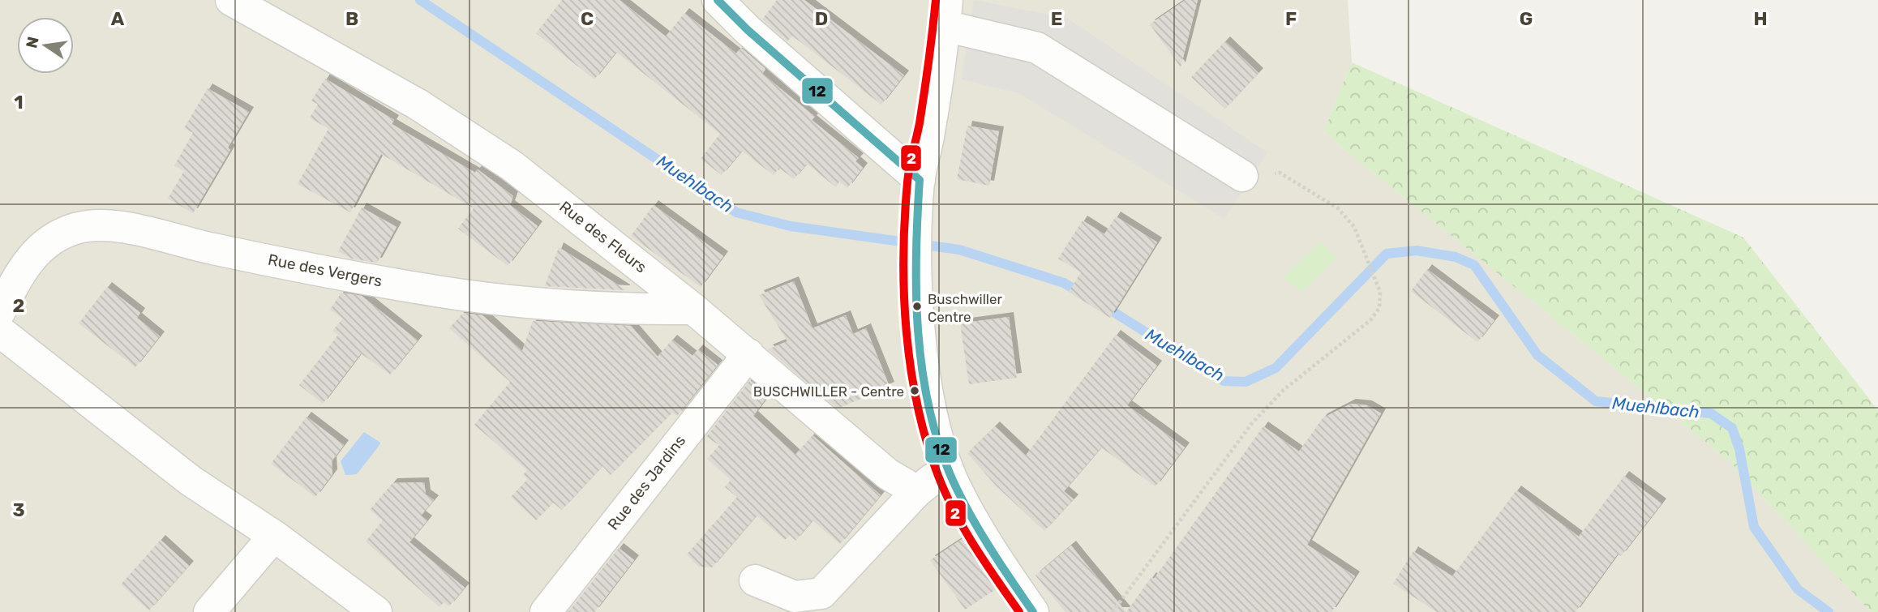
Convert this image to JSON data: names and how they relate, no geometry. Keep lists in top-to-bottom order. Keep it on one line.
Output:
{"streets":{"street":["Rue des Fleurs","Rue des Vergers","Rue des Jardins"]},"crossings":[["Rue des Fleurs","Rue des Vergers"],["Rue des Fleurs","Rue des Jardins"]],"water":["Muehlbach"],"places":["Buschwiller Centre","BUSCHWILLER - Centre"],"lines":["transit line 12","transit line 2"],"north":"left","grid":{"columns":["A","B","C","D","E","F","G","H"],"rows":["1","2","3"]}}
